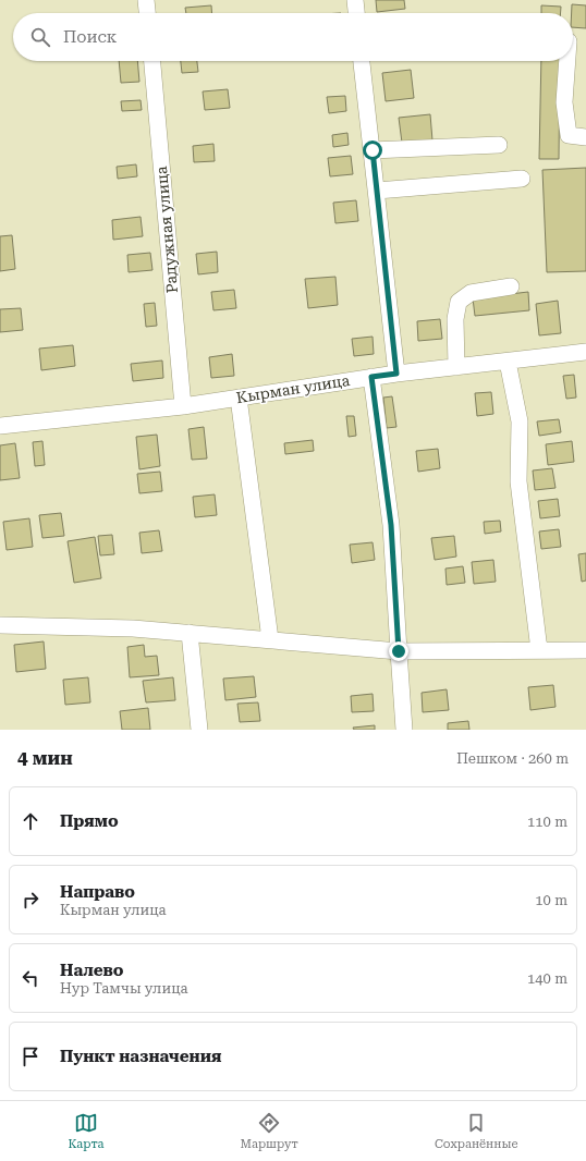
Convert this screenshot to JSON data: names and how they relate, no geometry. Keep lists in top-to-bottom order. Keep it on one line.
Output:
{"streets":{"street":["Радужная улица","Кырман улица"]},"crossings":[["Радужная улица","Кырман улица"]],"page":{"search":"Поиск","heading":["4 мин","Пешком · 260 m"],"list":[["Прямо","110 m"],["Направо","Кырман улица","10 m"],["Налево","Нур Тамчы улица","140 m"],"Пункт назначения"],"nav":["Карта","Маршрут","Сохранённые"]}}
